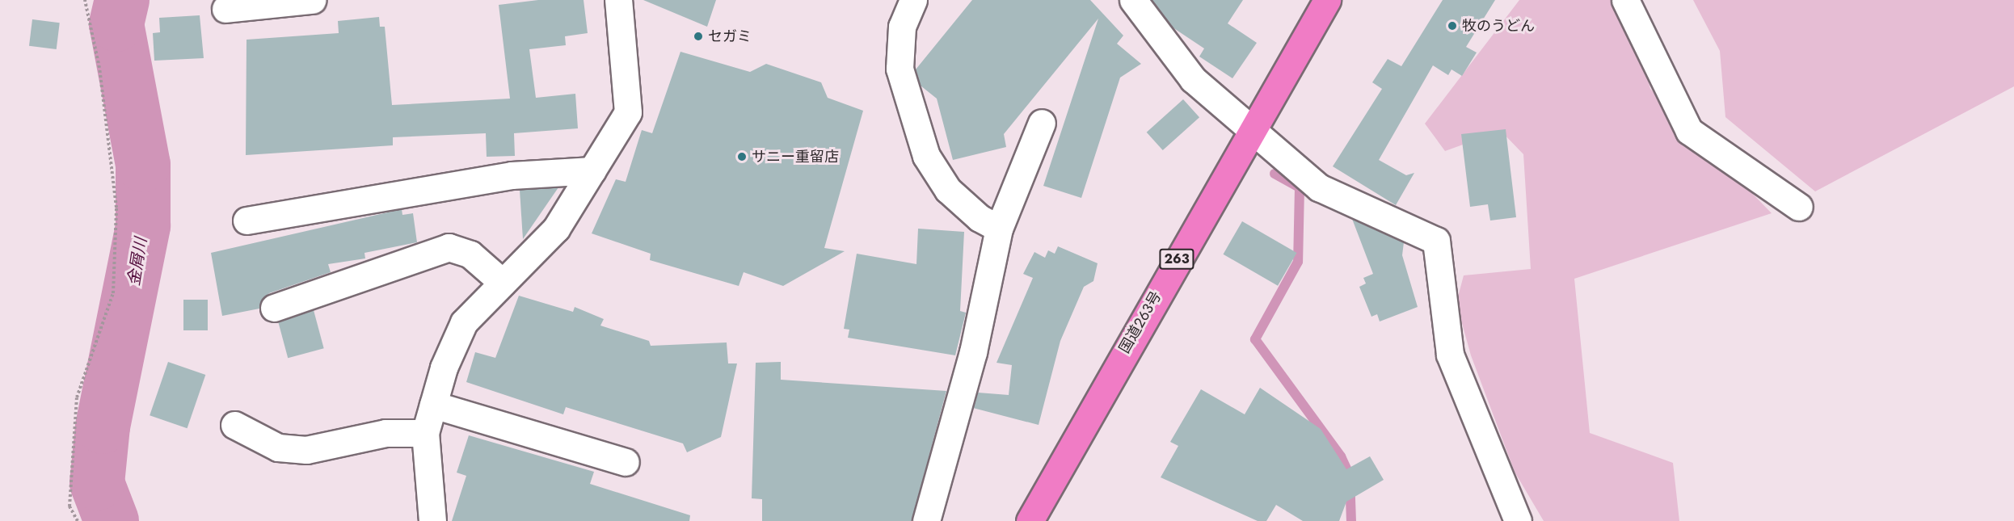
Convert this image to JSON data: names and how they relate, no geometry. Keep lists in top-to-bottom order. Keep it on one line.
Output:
{"streets":{"highway":["263","国道263号"]},"water":["金屑川"],"places":["牧のうどん","セガミ","サニー重留店"]}
